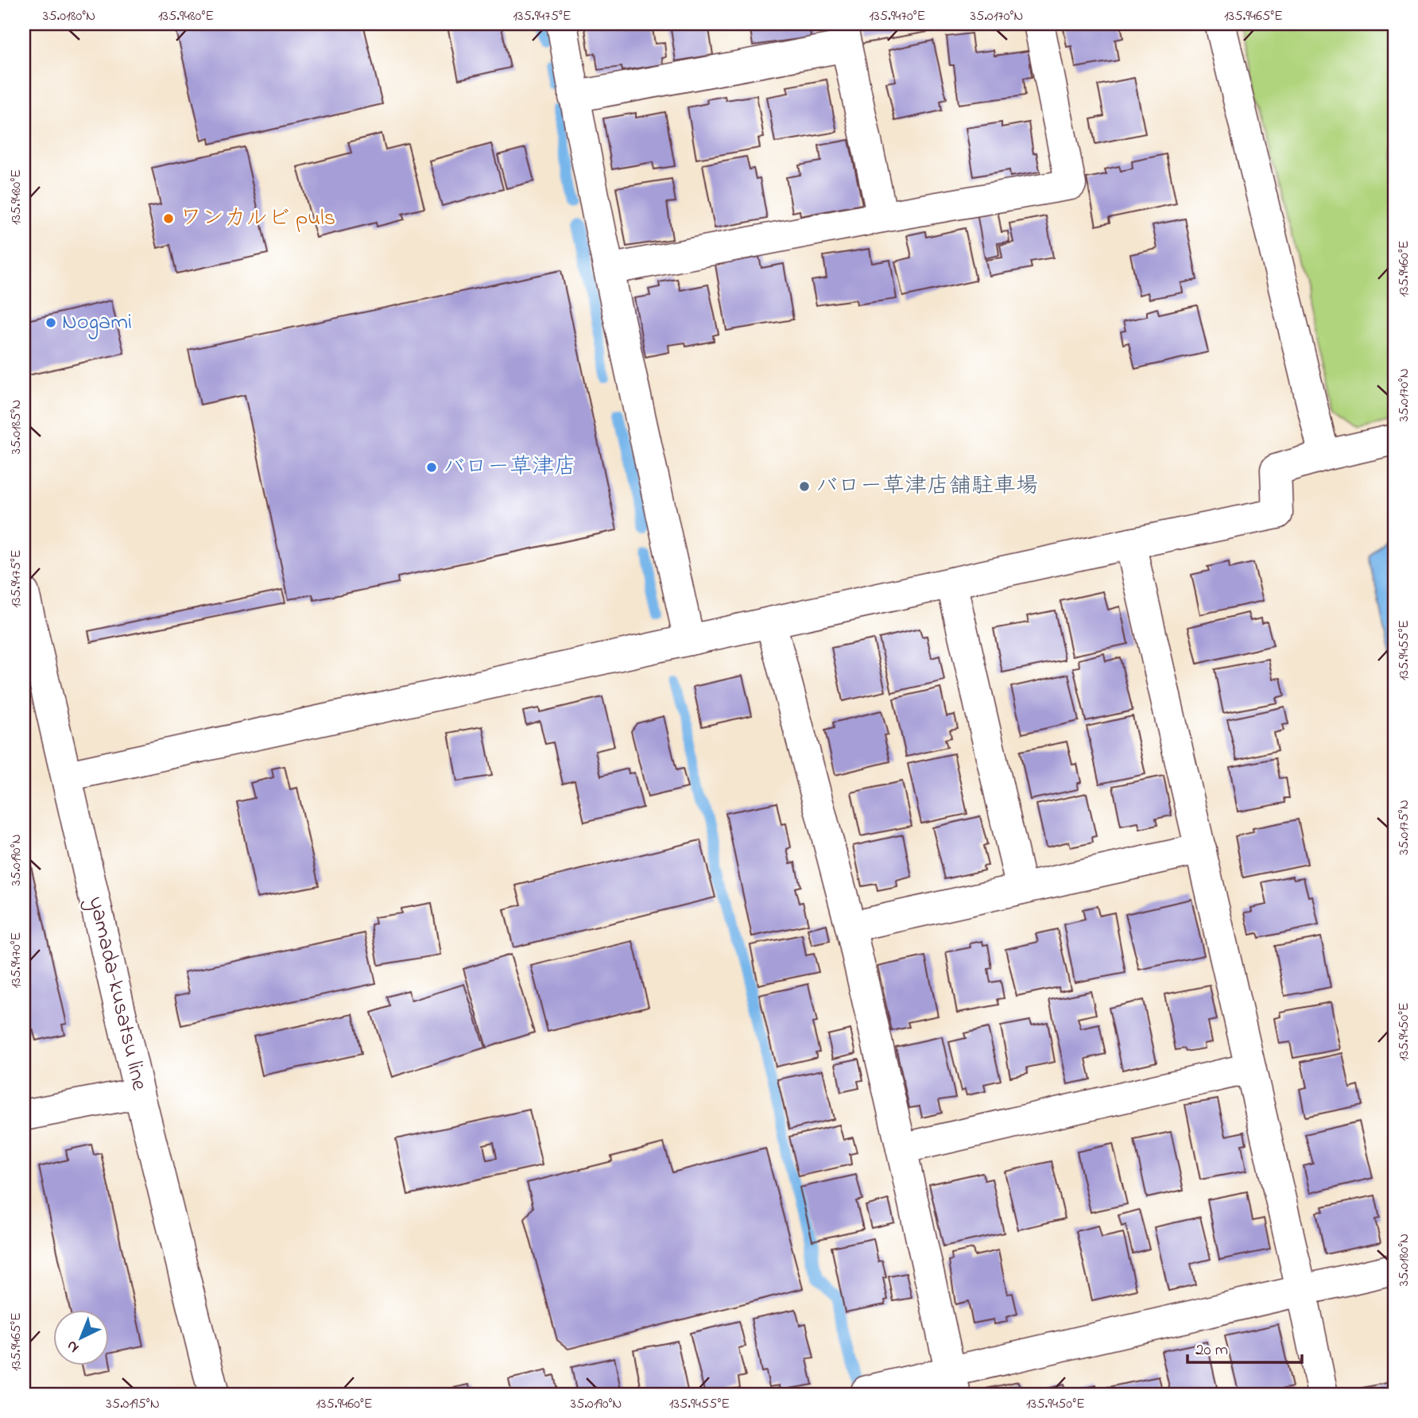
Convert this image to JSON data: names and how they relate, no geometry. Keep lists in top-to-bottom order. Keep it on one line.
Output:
{"streets":{"street":["yamada-kusatsu line"]},"places":["ワンカルビ puls","Nogami","バロー草津店","バロー草津店舗駐車場"],"scale_bar":"20 m","north":"bottom left","coordinates":["35.0180°N","135.9480°E","135.9475°E","135.9470°E","35.0170°N","135.9465°E","135.9460°E","35.0185°N","135.9455°E","35.0175°N","35.0190°N","135.9450°E","35.0195°N"]}
